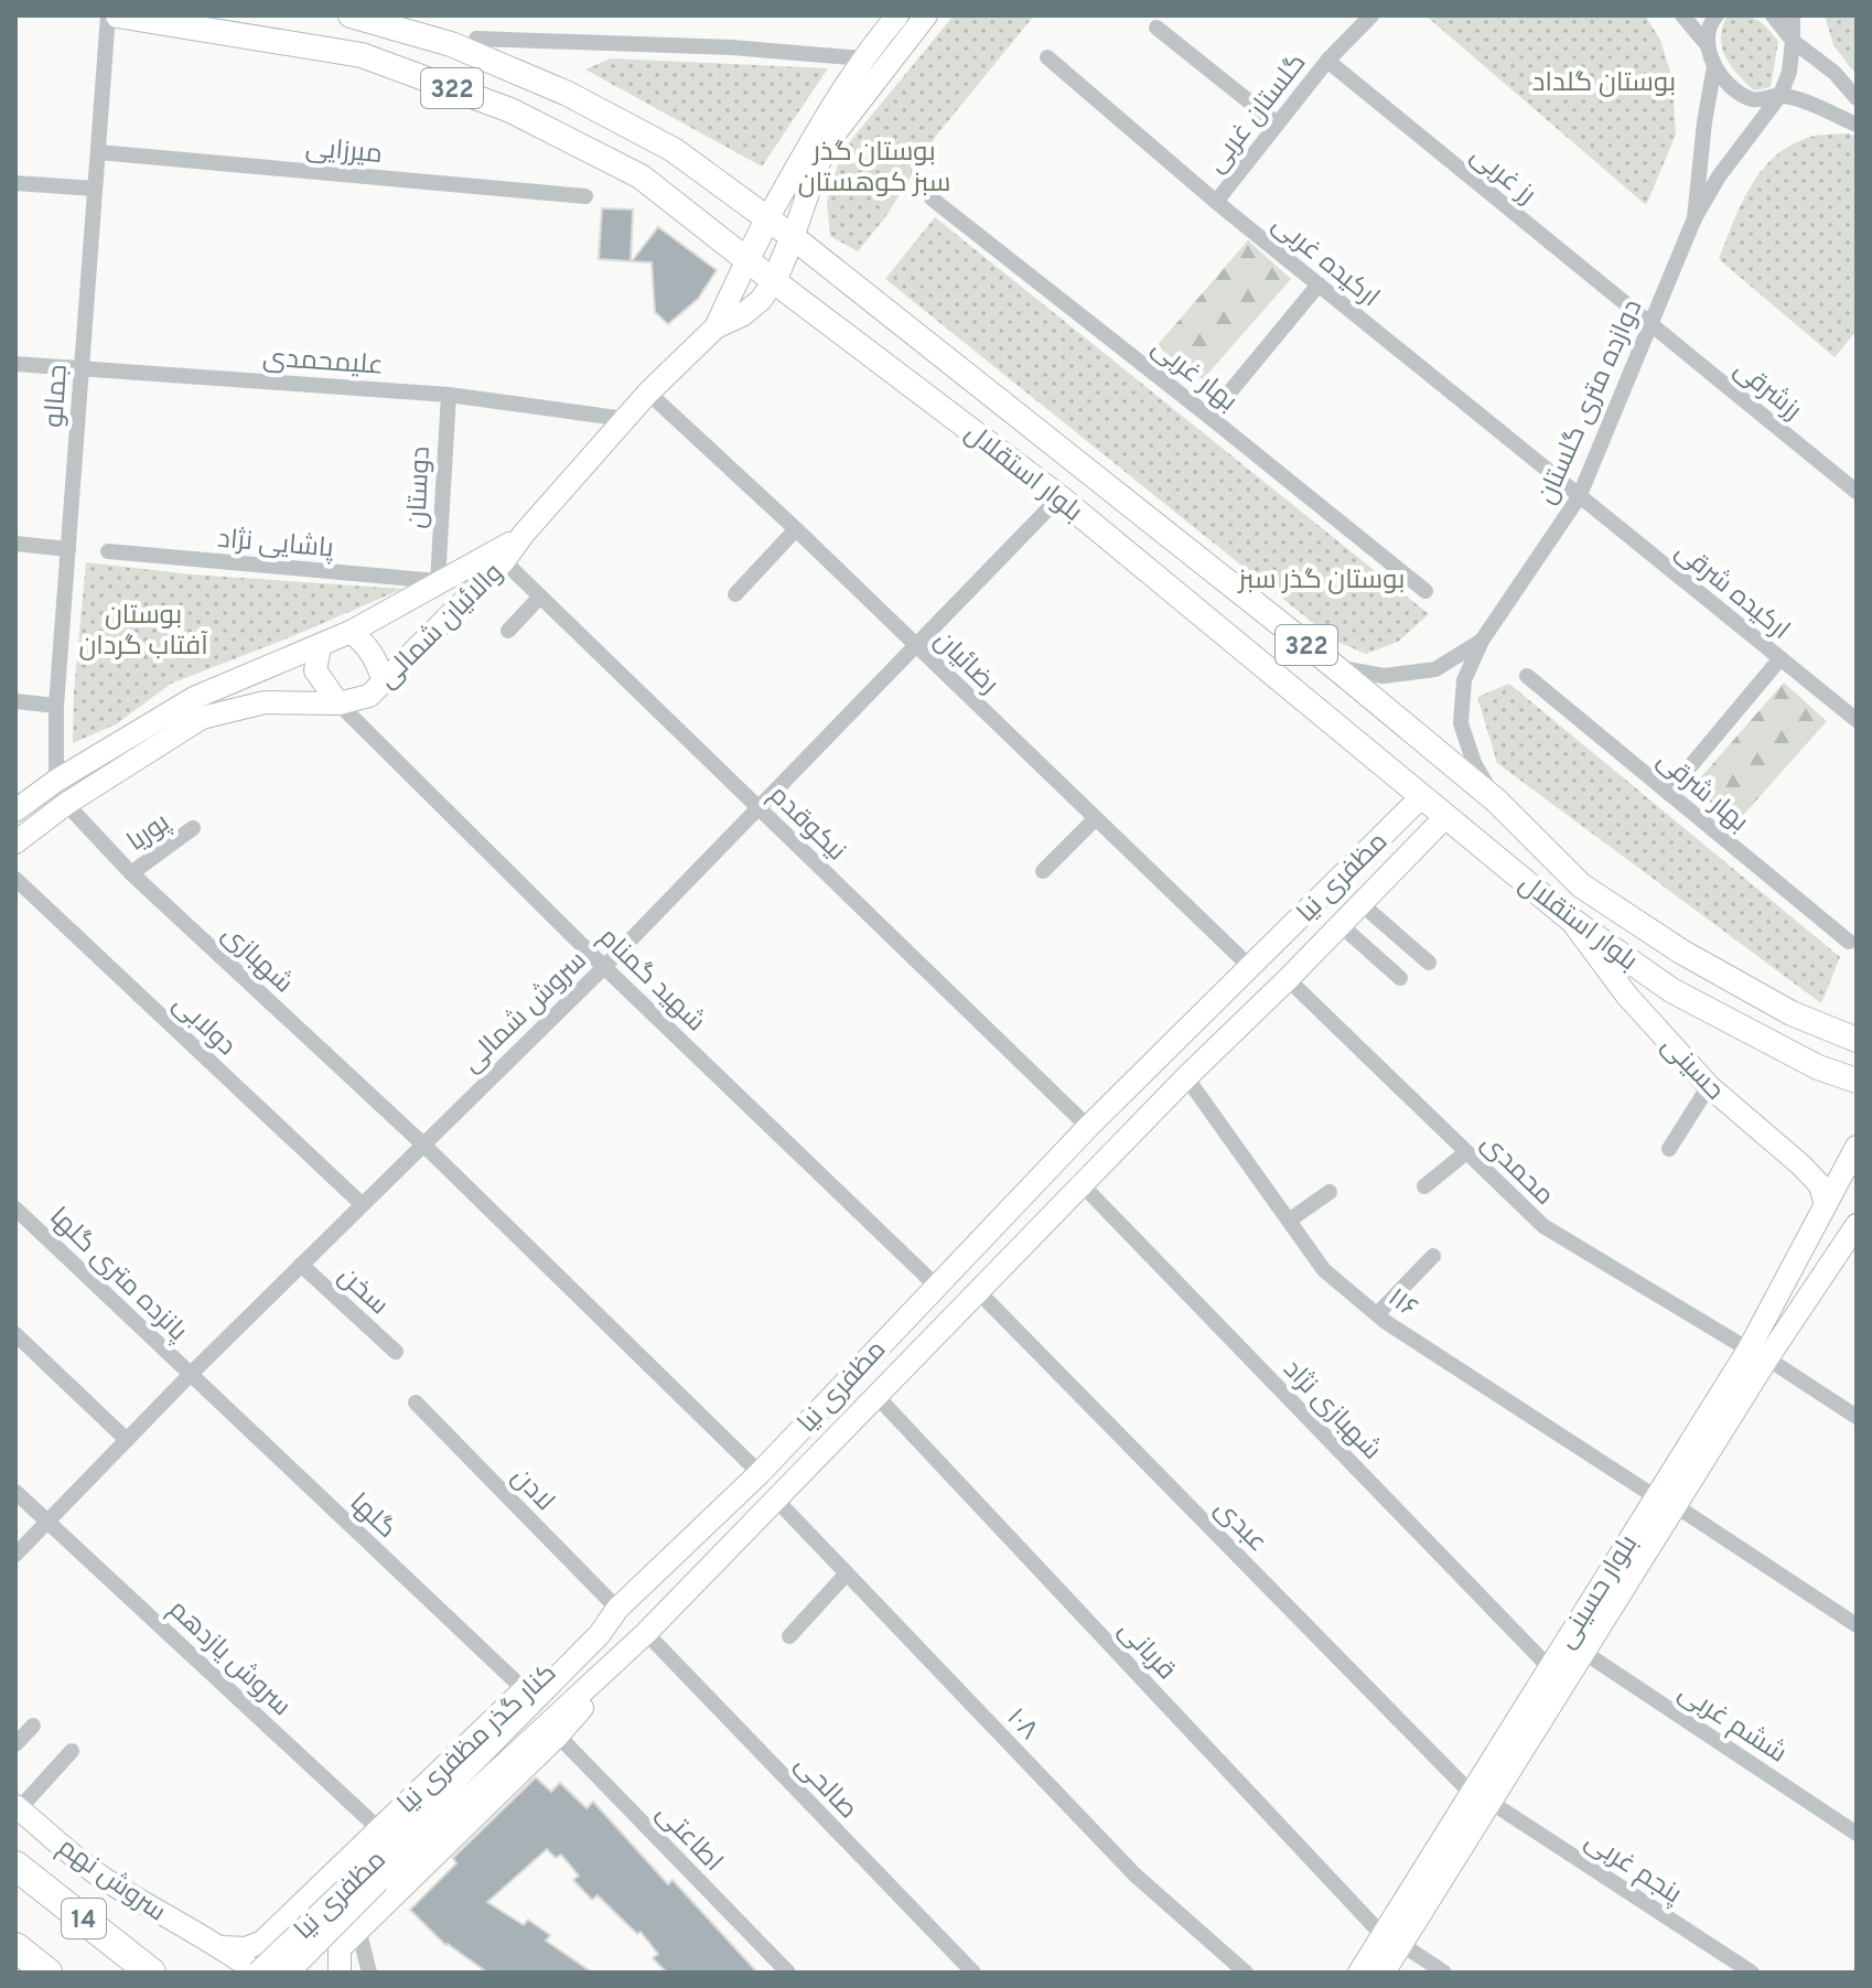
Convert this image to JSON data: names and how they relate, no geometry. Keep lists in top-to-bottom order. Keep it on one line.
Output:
{"streets":{"highway":["14"],"main road":["322","بلوار استقلال","والائیان شمالی","مظفری نیا","حسینی","بلوار حسینی","کنار گذر مظفری نیا","سروش نهم"],"street":["گلستان غربی","میرزایی","رز غربی","ارکیده غربی","علیمحمدی","بهار غربی","رزشرقی","جمالو","دوازده متری گلستان","دوستان","پاشایی نژاد","ارکیده شرقی","رضائیان","بهار شرقی","نیکوقدم","پوریا","شهبازی","شهید گمنام","سروش شمالی","دولابی","محمدی","پانزده متری گلها","سخن","۱۱۶","شهبازی نژاد","لادن","گلها","عبدی","قربانی","سروش یازدهم","ششم غربی","۱۰۸","صالحی","اطاعتی","پنجم غربی"]},"crossings":[["گلستان غربی","رز غربی"],["گلستان غربی","ارکیده غربی"],["میرزایی","جمالو"],["رز غربی","رزشرقی"],["رز غربی","دوازده متری گلستان"],["ارکیده غربی","دوازده متری گلستان"],["ارکیده غربی","ارکیده شرقی"],["علیمحمدی","جمالو"],["علیمحمدی","دوستان"],["علیمحمدی","والائیان شمالی"],["رزشرقی","دوازده متری گلستان"],["جمالو","والائیان شمالی"],["دوازده متری گلستان","ارکیده شرقی"],["بلوار استقلال","والائیان شمالی"],["بلوار استقلال","مظفری نیا"],["بلوار استقلال","سروش شمالی"],["بلوار استقلال","حسینی"],["دوستان","پاشایی نژاد"],["دوستان","والائیان شمالی"],["پاشایی نژاد","والائیان شمالی"],["والائیان شمالی","رضائیان"],["والائیان شمالی","نیکوقدم"],["والائیان شمالی","شهبازی"],["والائیان شمالی","شهید گمنام"],["رضائیان","مظفری نیا"],["رضائیان","سروش شمالی"],["نیکوقدم","مظفری نیا"],["نیکوقدم","سروش شمالی"],["پوریا","شهبازی"],["مظفری نیا","شهبازی"],["مظفری نیا","شهید گمنام"],["مظفری نیا","محمدی"],["مظفری نیا","۱۱۶"],["مظفری نیا","شهبازی نژاد"],["مظفری نیا","لادن"],["مظفری نیا","عبدی"],["مظفری نیا","قربانی"],["مظفری نیا","۱۰۸"],["مظفری نیا","کنار گذر مظفری نیا"],["مظفری نیا","صالحی"],["مظفری نیا","سروش نهم"],["شهبازی","سروش شمالی"],["شهید گمنام","سروش شمالی"],["سروش شمالی","دولابی"],["سروش شمالی","پانزده متری گلها"],["سروش شمالی","سخن"],["سروش شمالی","گلها"],["سروش شمالی","سروش یازدهم"],["حسینی","بلوار حسینی"],["محمدی","بلوار حسینی"],["پانزده متری گلها","گلها"],["۱۱۶","بلوار حسینی"],["شهبازی نژاد","بلوار حسینی"],["لادن","کنار گذر مظفری نیا"],["گلها","کنار گذر مظفری نیا"],["عبدی","بلوار حسینی"],["عبدی","پنجم غربی"],["بلوار حسینی","قربانی"],["بلوار حسینی","ششم غربی"],["بلوار حسینی","پنجم غربی"],["سروش یازدهم","کنار گذر مظفری نیا"],["کنار گذر مظفری نیا","سروش نهم"]],"parks":["بوستان گلداد","بوستان گذر سبز کوهستان","بوستان گذر سبز","بوستان آفتاب گردان"]}
